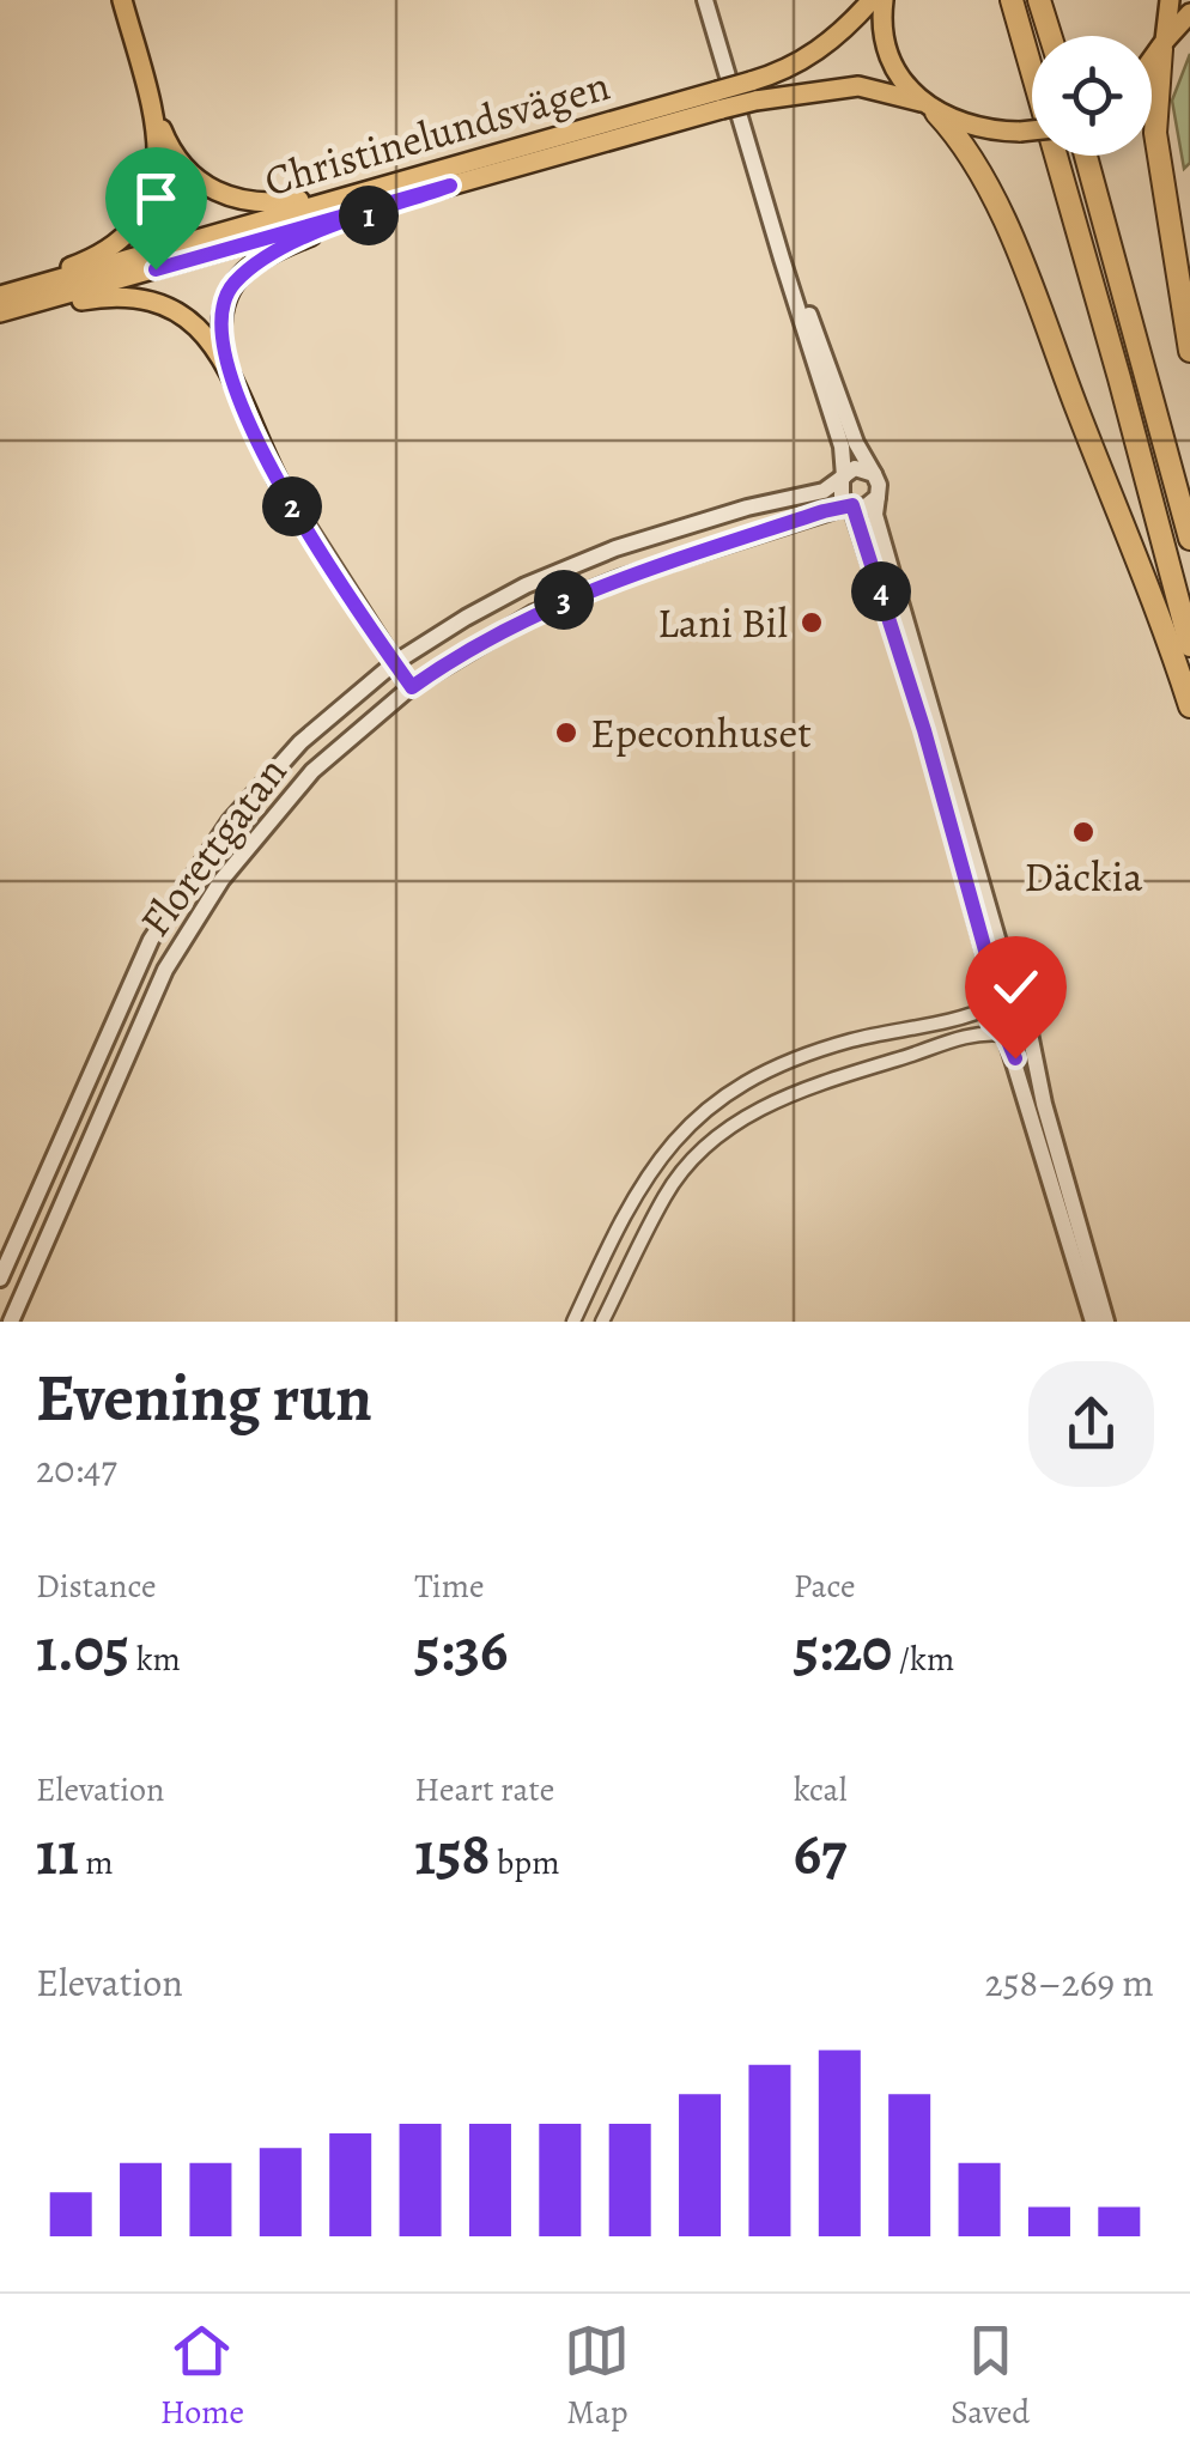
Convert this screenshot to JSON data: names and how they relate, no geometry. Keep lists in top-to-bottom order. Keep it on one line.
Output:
{"streets":{"main road":["Christinelundsvägen"],"street":["Florettgatan"]},"places":["Lani Bil","Epeconhuset","Däckia"],"page":{"pins":["1","2","4","3"],"heading":["Evening run","20:47"],"stats":[["Distance","1.05 km"],["Time","5:36"],["Pace","5:20 /km"],["Elevation","11 m"],["Heart rate","158 bpm"],["kcal","67"]],"chart":["Elevation","258–269 m"],"tabs":["Home","Map","Saved"]}}
